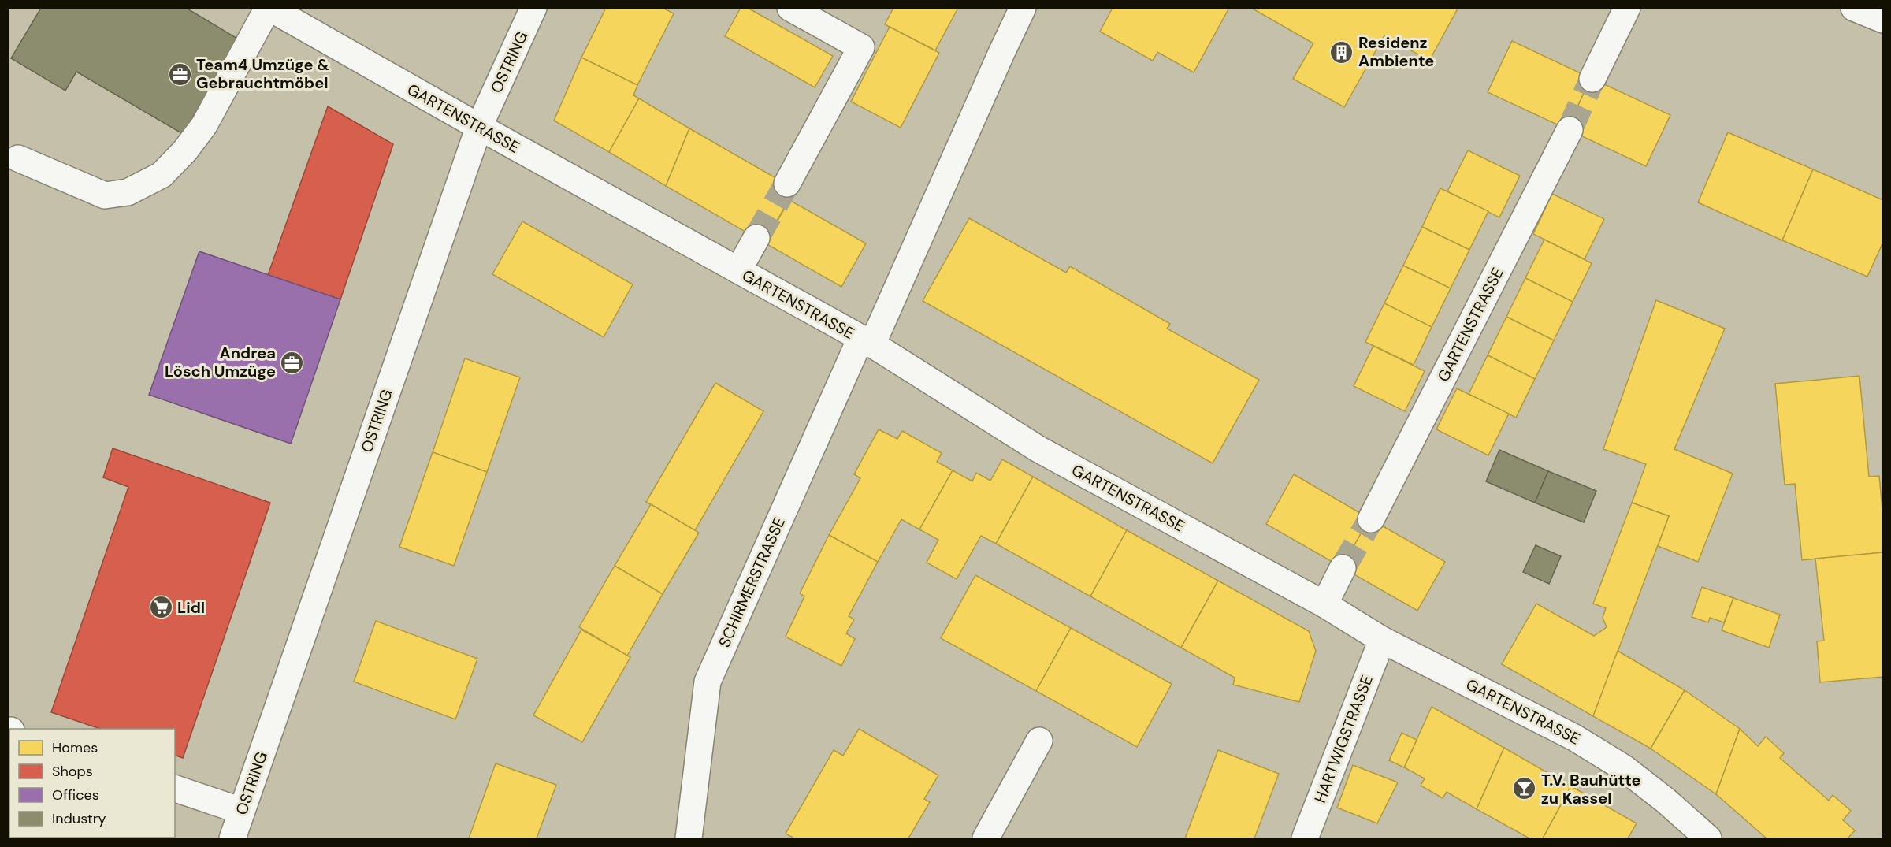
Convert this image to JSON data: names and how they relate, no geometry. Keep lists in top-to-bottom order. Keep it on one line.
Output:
{"streets":{"street":["OSTRING","GARTENSTRASSE","SCHIRMERSTRASSE","HARTWIGSTRASSE"]},"crossings":[["OSTRING","GARTENSTRASSE"],["GARTENSTRASSE","SCHIRMERSTRASSE"],["GARTENSTRASSE","HARTWIGSTRASSE"]],"places":{"building":["Residenz Ambiente"],"office":["Team4 Umzüge & Gebrauchtmöbel","Andrea Lösch Umzüge"],"supermarket":["Lidl"],"bar":["T.V. Bauhütte zu Kassel"]},"legend":["Homes","Shops","Offices","Industry"]}
